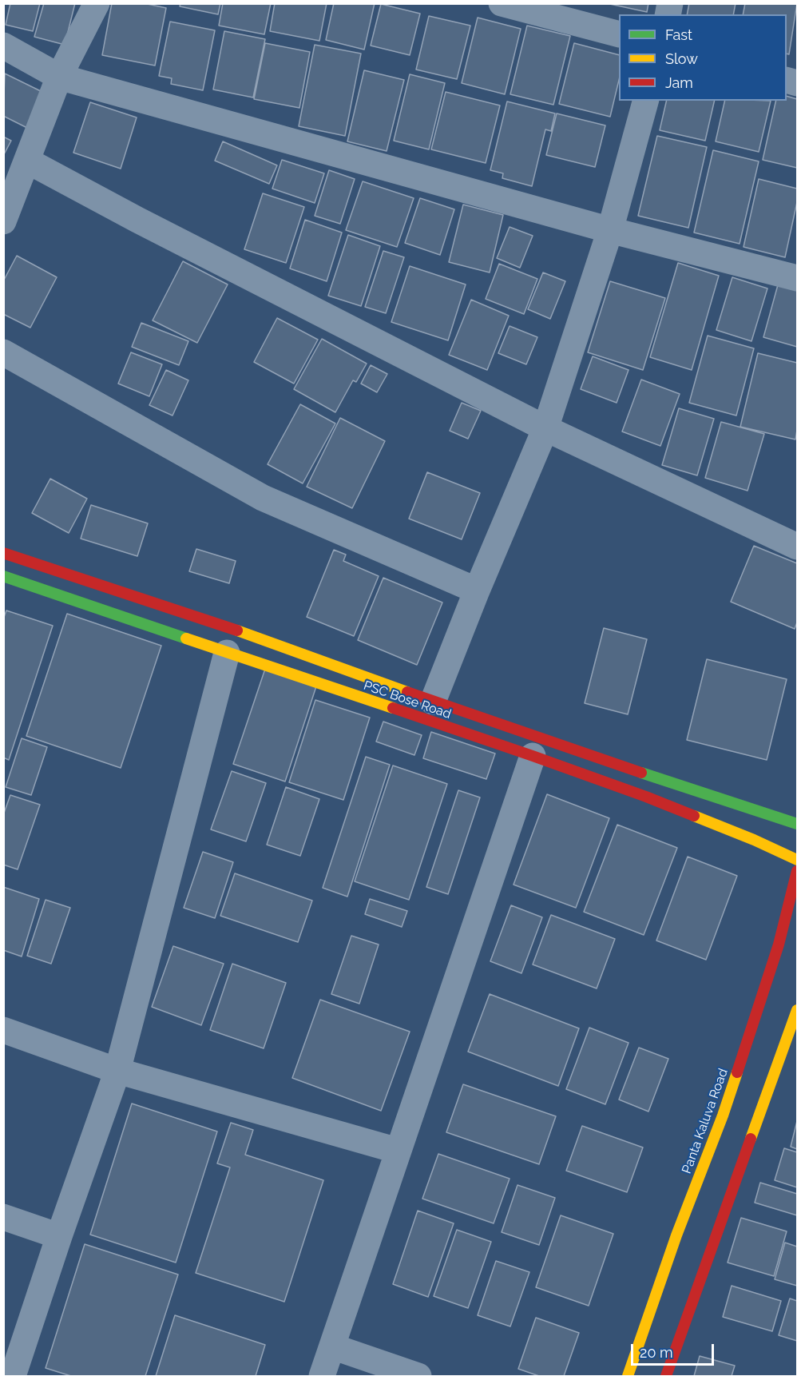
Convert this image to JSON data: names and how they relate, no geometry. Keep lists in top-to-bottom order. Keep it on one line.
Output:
{"streets":{"street":["PSC Bose Road","Panta Kaluva Road"]},"legend":["Fast","Slow","Jam"],"scale_bar":"20 m"}
